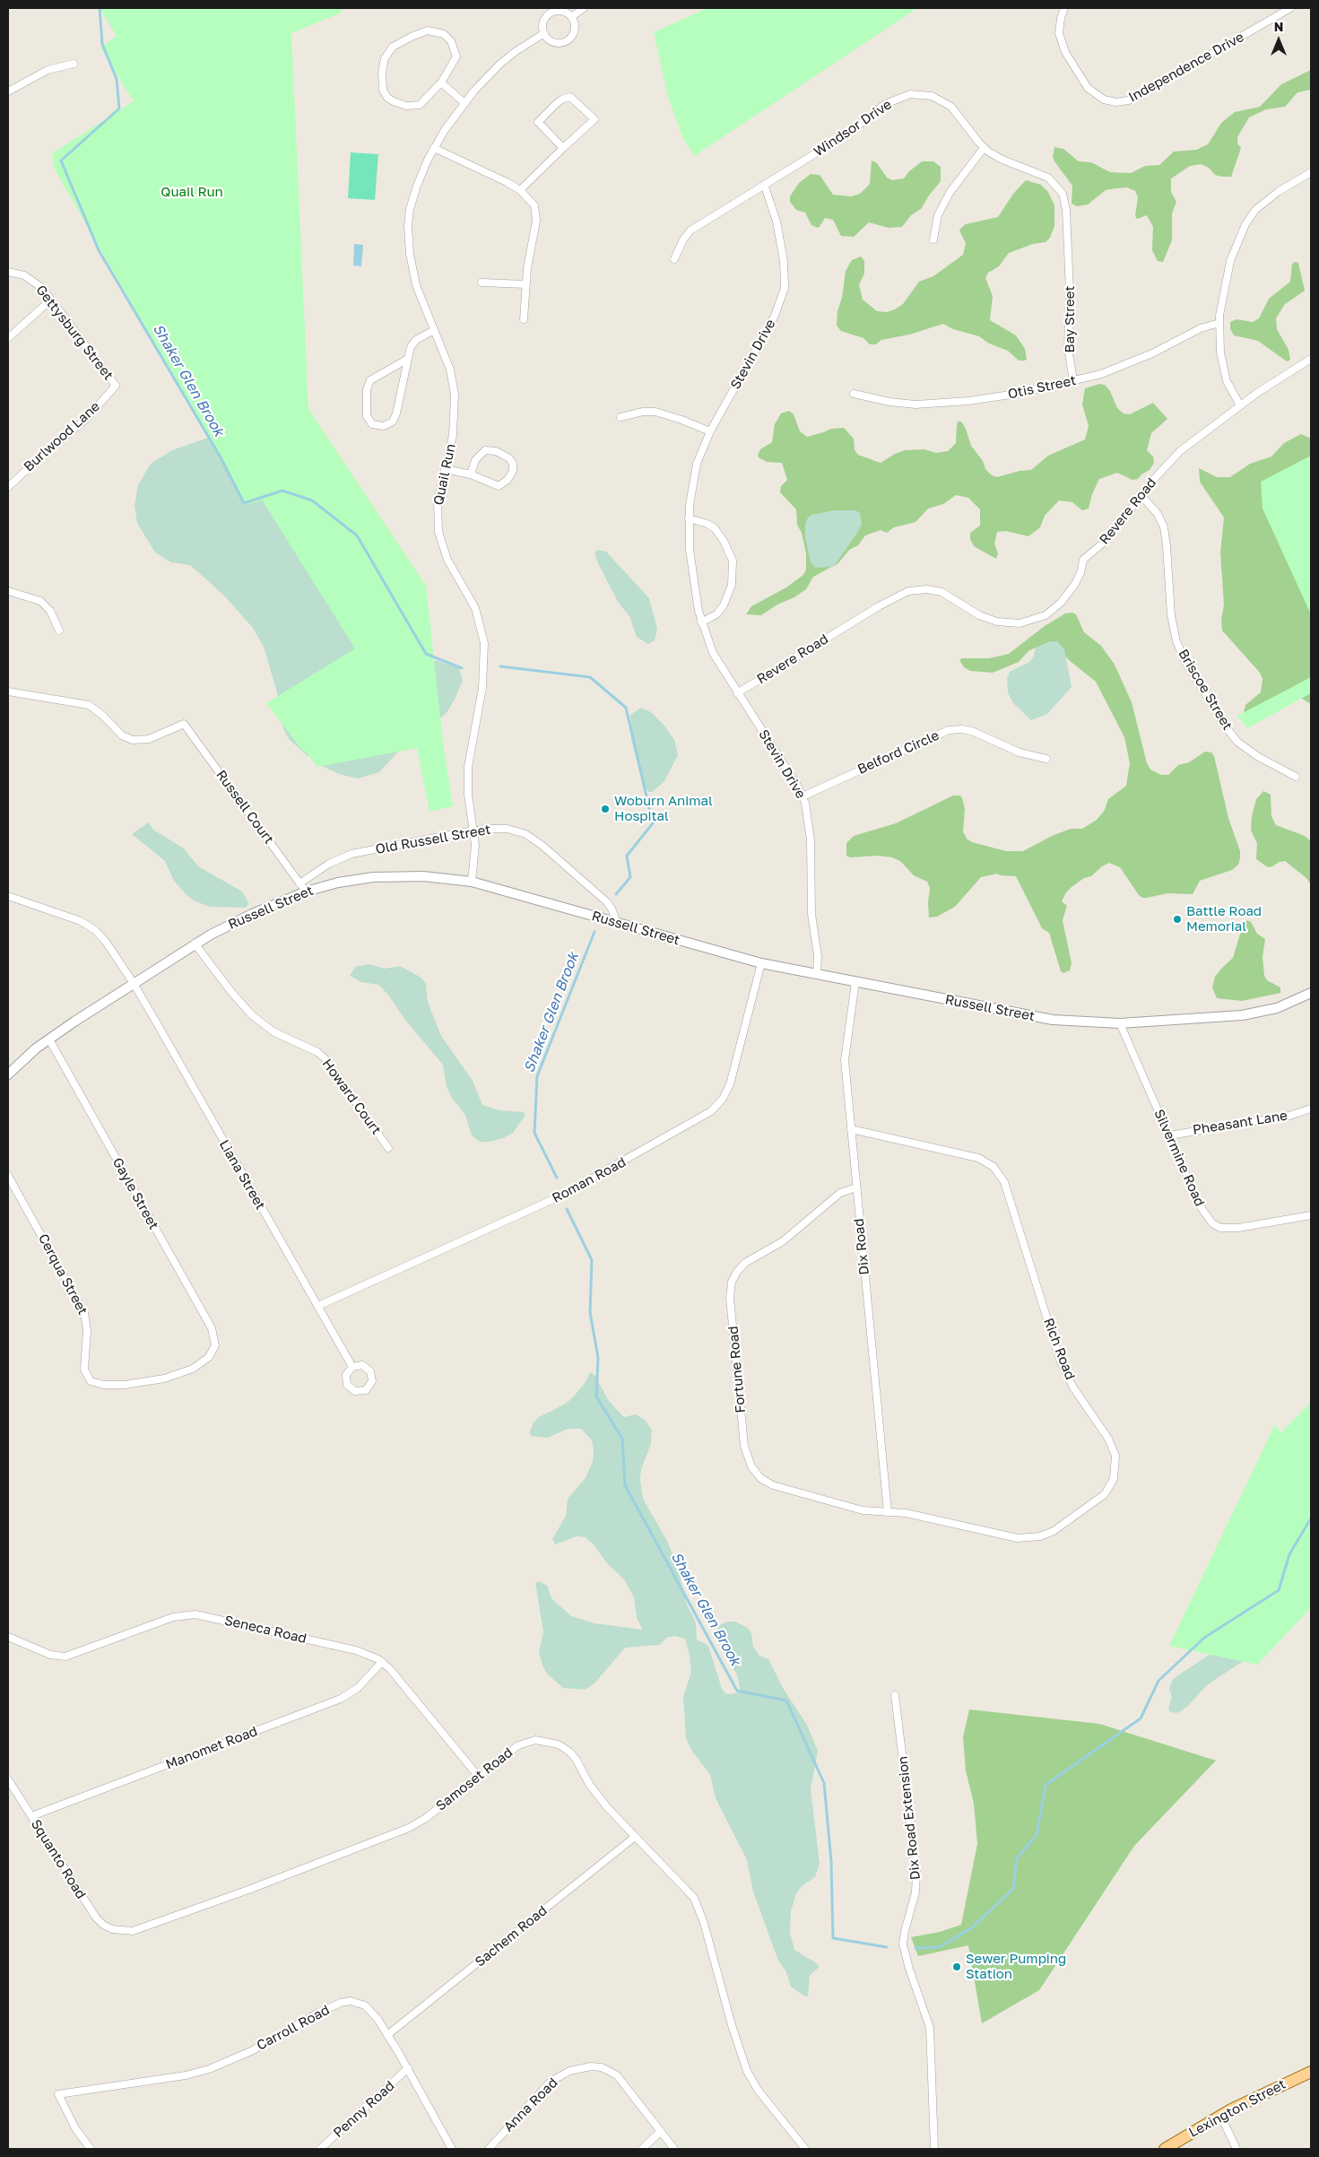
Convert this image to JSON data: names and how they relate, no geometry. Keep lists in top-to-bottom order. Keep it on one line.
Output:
{"streets":{"main road":["Lexington Street"],"street":["Independence Drive","Windsor Drive","Bay Street","Gettysburg Street","Stevin Drive","Otis Street","Burlwood Lane","Quail Run","Revere Road","Briscoe Street","Belford Circle","Russell Court","Old Russell Street","Russell Street","Howard Court","Pheasant Lane","Silvermine Road","Liana Street","Roman Road","Gayle Street","Dix Road","Cerqua Street","Rich Road","Fortune Road","Seneca Road","Manomet Road","Samoset Road","Dix Road Extension","Squanto Road","Sachem Road","Carroll Road","Anna Road","Penny Road"]},"crossings":[["Windsor Drive","Bay Street"],["Windsor Drive","Stevin Drive"],["Bay Street","Otis Street"],["Gettysburg Street","Burlwood Lane"],["Stevin Drive","Revere Road"],["Stevin Drive","Belford Circle"],["Stevin Drive","Russell Street"],["Quail Run","Old Russell Street"],["Quail Run","Russell Street"],["Revere Road","Briscoe Street"],["Russell Court","Old Russell Street"],["Russell Court","Russell Street"],["Old Russell Street","Russell Street"],["Russell Street","Howard Court"],["Russell Street","Silvermine Road"],["Russell Street","Liana Street"],["Russell Street","Roman Road"],["Russell Street","Gayle Street"],["Russell Street","Dix Road"],["Pheasant Lane","Silvermine Road"],["Liana Street","Roman Road"],["Gayle Street","Cerqua Street"],["Dix Road","Rich Road"],["Dix Road","Fortune Road"],["Rich Road","Fortune Road"],["Seneca Road","Manomet Road"],["Seneca Road","Samoset Road"],["Manomet Road","Squanto Road"],["Samoset Road","Squanto Road"],["Samoset Road","Sachem Road"],["Sachem Road","Carroll Road"],["Carroll Road","Penny Road"]],"water":["Shaker Glen Brook"],"parks":["Quail Run"],"places":["Woburn Animal Hospital","Battle Road Memorial","Sewer Pumping Station"],"north":"top"}
